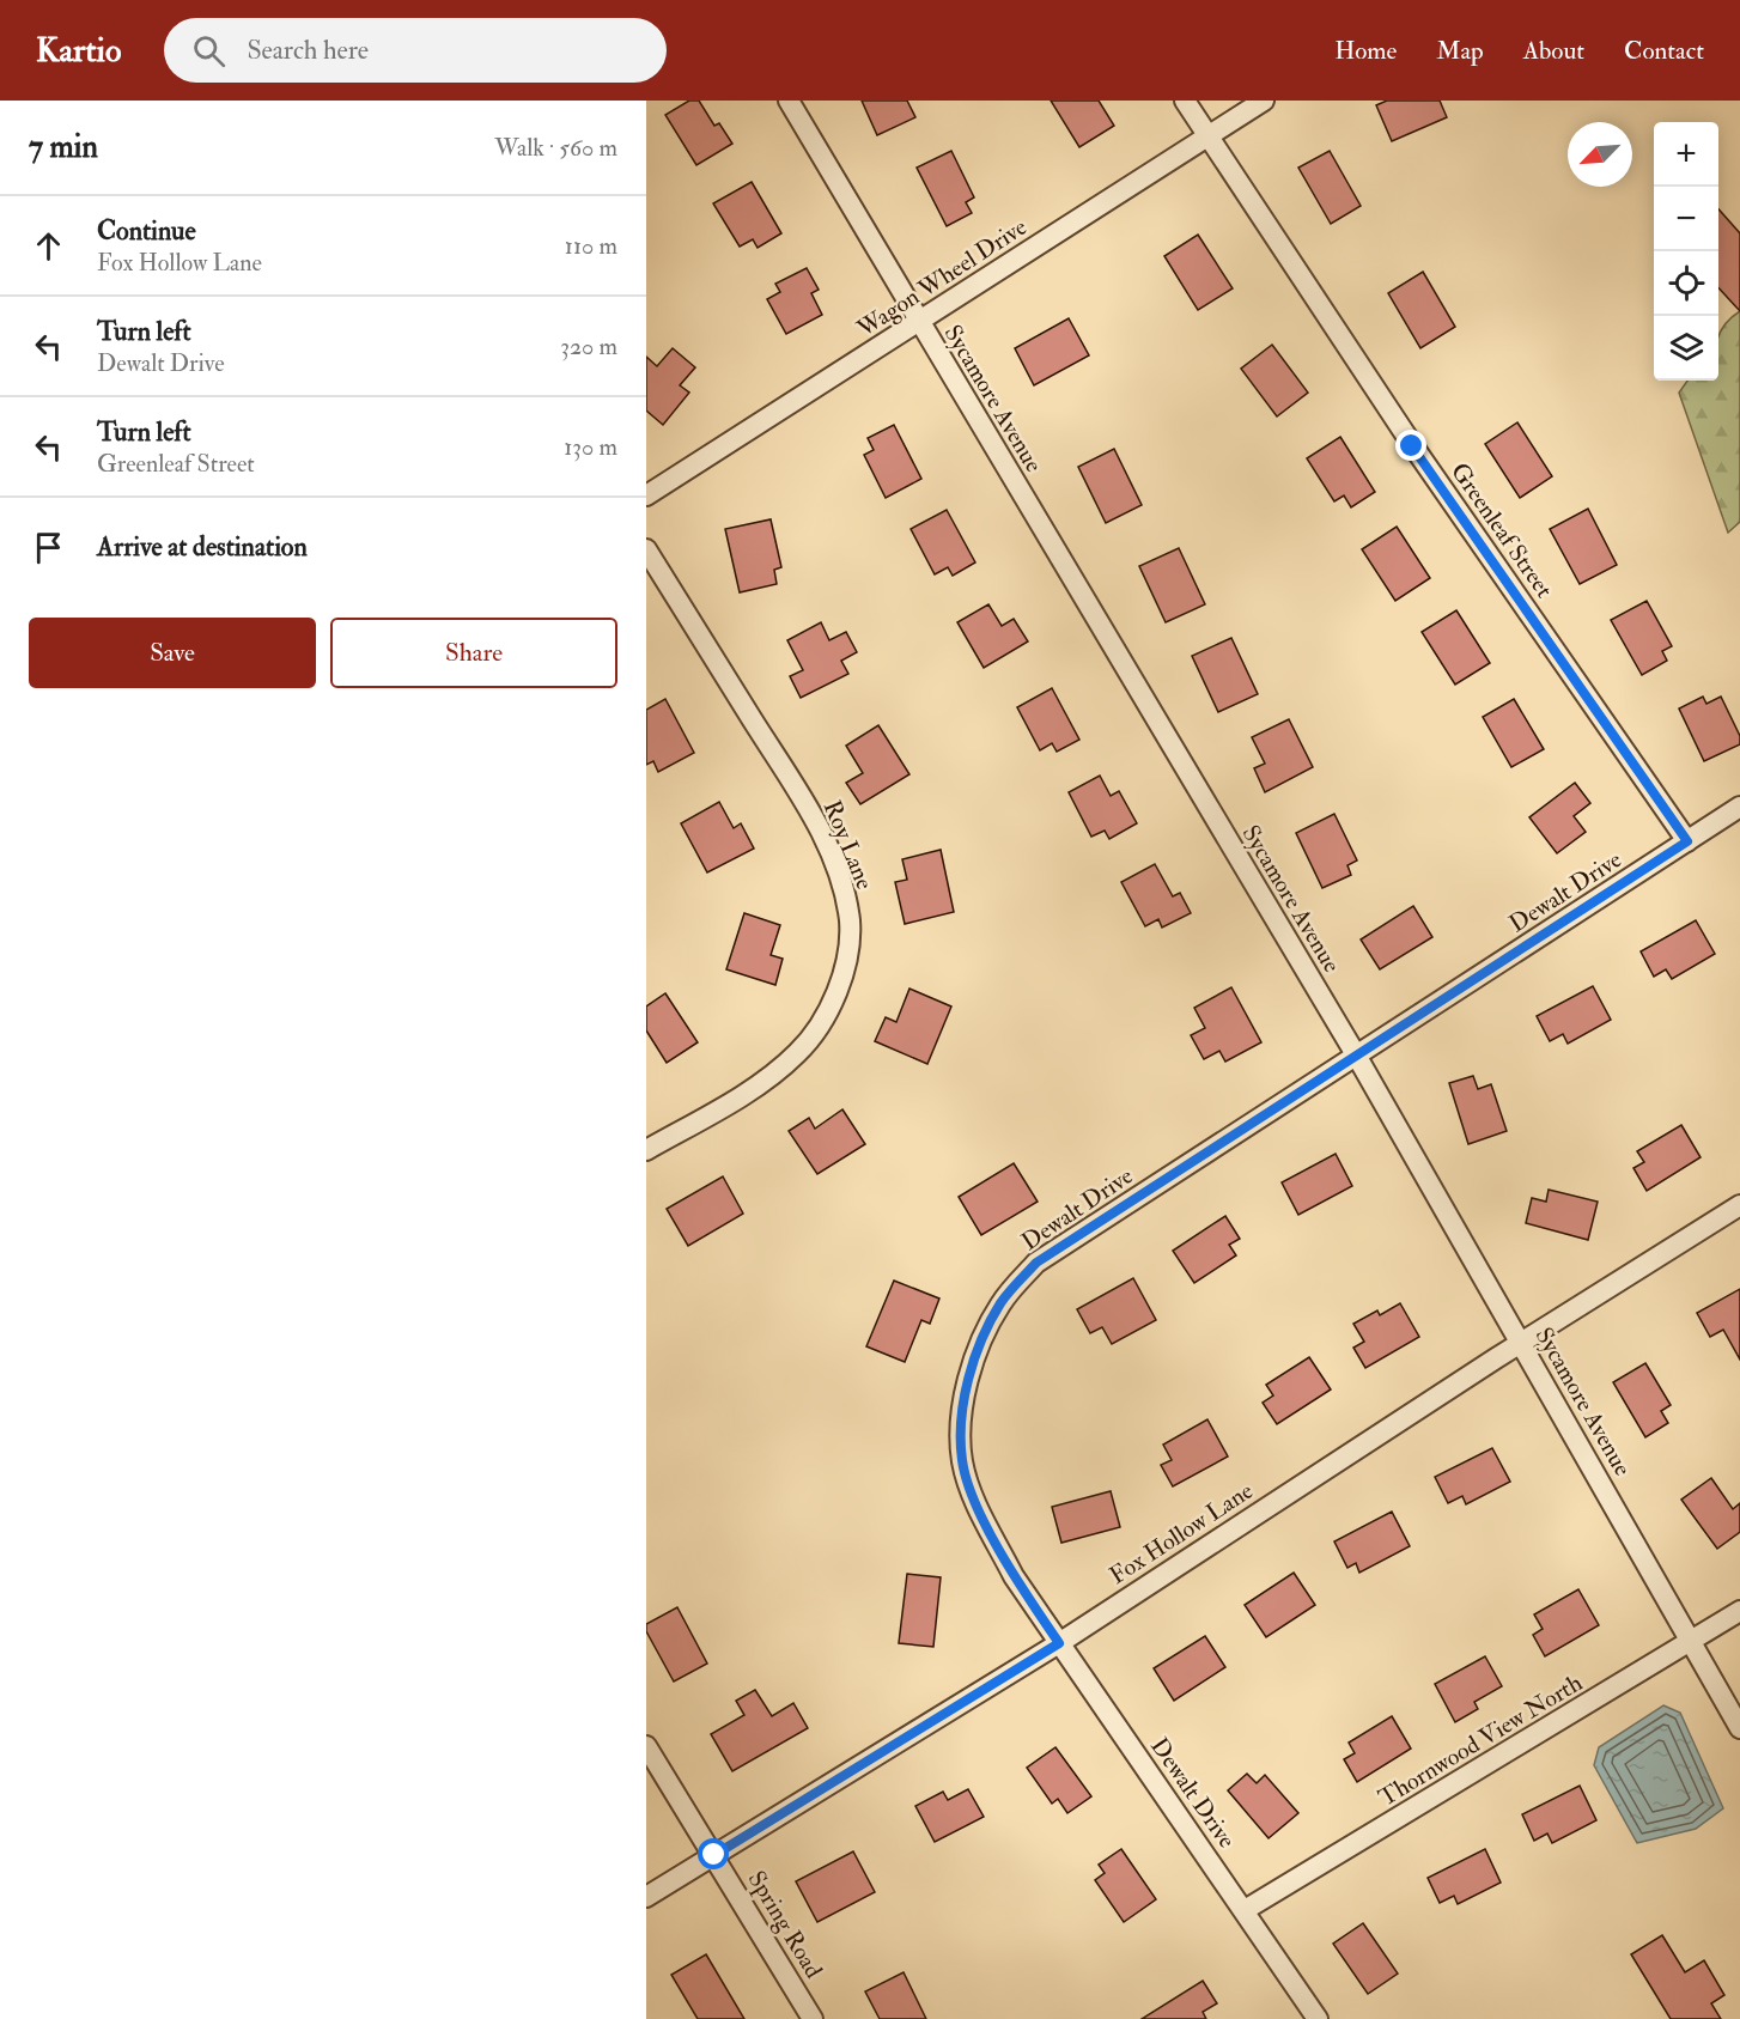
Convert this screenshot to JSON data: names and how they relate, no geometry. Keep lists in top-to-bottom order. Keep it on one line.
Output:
{"streets":{"street":["Wagon Wheel Drive","Sycamore Avenue","Greenleaf Street","Roy Lane","Dewalt Drive","Fox Hollow Lane","Thornwood View North","Spring Road"]},"crossings":[["Wagon Wheel Drive","Sycamore Avenue"],["Wagon Wheel Drive","Greenleaf Street"],["Sycamore Avenue","Dewalt Drive"],["Sycamore Avenue","Fox Hollow Lane"],["Sycamore Avenue","Thornwood View North"],["Greenleaf Street","Dewalt Drive"],["Dewalt Drive","Fox Hollow Lane"],["Dewalt Drive","Thornwood View North"],["Fox Hollow Lane","Spring Road"]],"north":"bottom left","page":{"header":"Kartio","search":"Search here","nav":["Home","Map","About","Contact"],"heading":["7 min","Walk · 560 m"],"map_buttons":["+","−"],"list":[["Continue","Fox Hollow Lane","110 m"],["Turn left","Dewalt Drive","320 m"],["Turn left","Greenleaf Street","130 m"],"Arrive at destination"],"buttons":["Save","Share"]}}
